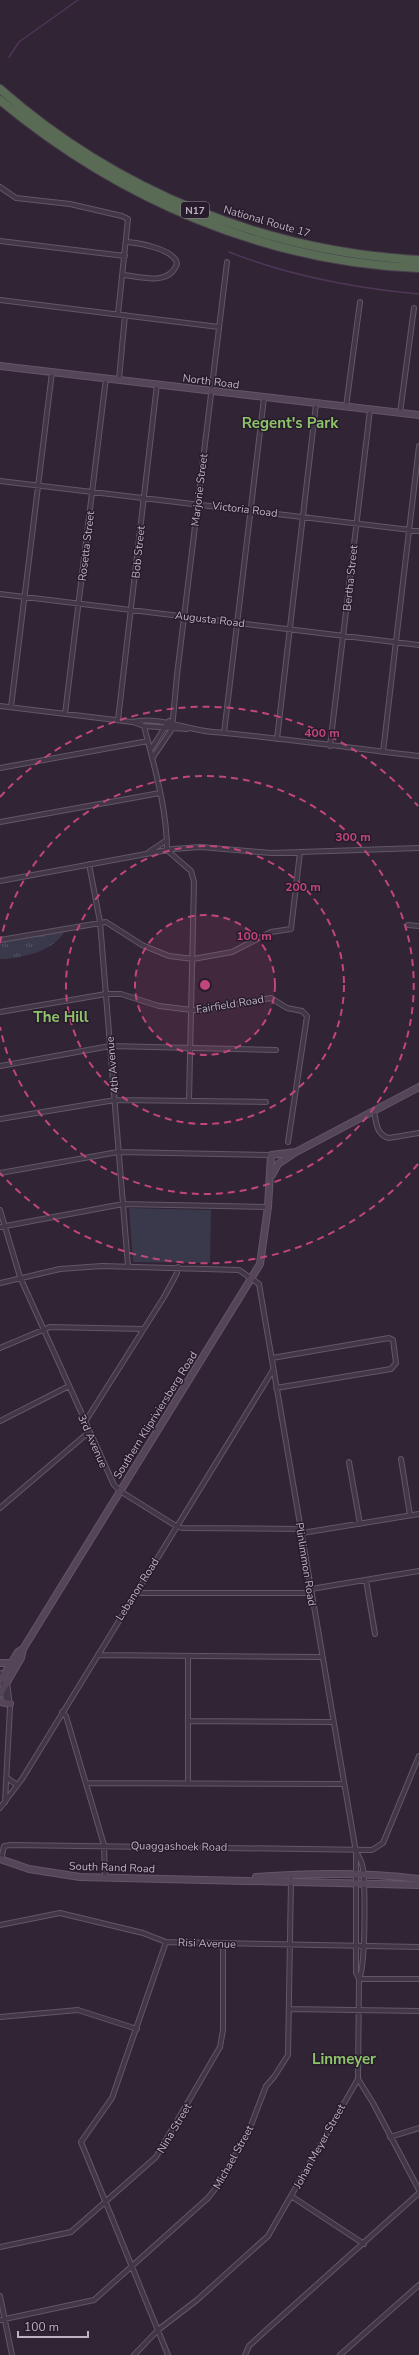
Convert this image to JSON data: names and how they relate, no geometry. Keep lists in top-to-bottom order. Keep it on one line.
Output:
{"streets":{"highway":["N17","National Route 17"],"street":["North Road","Marjorie Street","Victoria Road","Rosetta Street","Bob Street","Bertha Street","Augusta Road","Fairfield Road","4th Avenue","Southern Klipriviersberg Road","3rd Avenue","Plinlimmon Road","Lebanon Road","Quaggashoek Road","South Rand Road","Risi Avenue","Nina Street","Johan Meyer Street","Michael Street"]},"crossings":[["North Road","Marjorie Street"],["North Road","Rosetta Street"],["North Road","Bob Street"],["North Road","Bertha Street"],["Marjorie Street","Victoria Road"],["Marjorie Street","Augusta Road"],["Victoria Road","Rosetta Street"],["Victoria Road","Bob Street"],["Victoria Road","Bertha Street"],["Rosetta Street","Augusta Road"],["Bob Street","Augusta Road"],["Bertha Street","Augusta Road"],["Fairfield Road","4th Avenue"],["Southern Klipriviersberg Road","3rd Avenue"],["Southern Klipriviersberg Road","Plinlimmon Road"],["3rd Avenue","Lebanon Road"],["Plinlimmon Road","Lebanon Road"],["Plinlimmon Road","Quaggashoek Road"],["Plinlimmon Road","South Rand Road"],["Plinlimmon Road","Risi Avenue"],["Plinlimmon Road","Johan Meyer Street"],["Quaggashoek Road","South Rand Road"],["South Rand Road","Johan Meyer Street"],["South Rand Road","Michael Street"],["Risi Avenue","Nina Street"],["Risi Avenue","Johan Meyer Street"],["Risi Avenue","Michael Street"]],"districts":["Regent's Park","The Hill","Linmeyer"],"scale_bar":"100 m","rings":["400 m","300 m","200 m","100 m"]}
